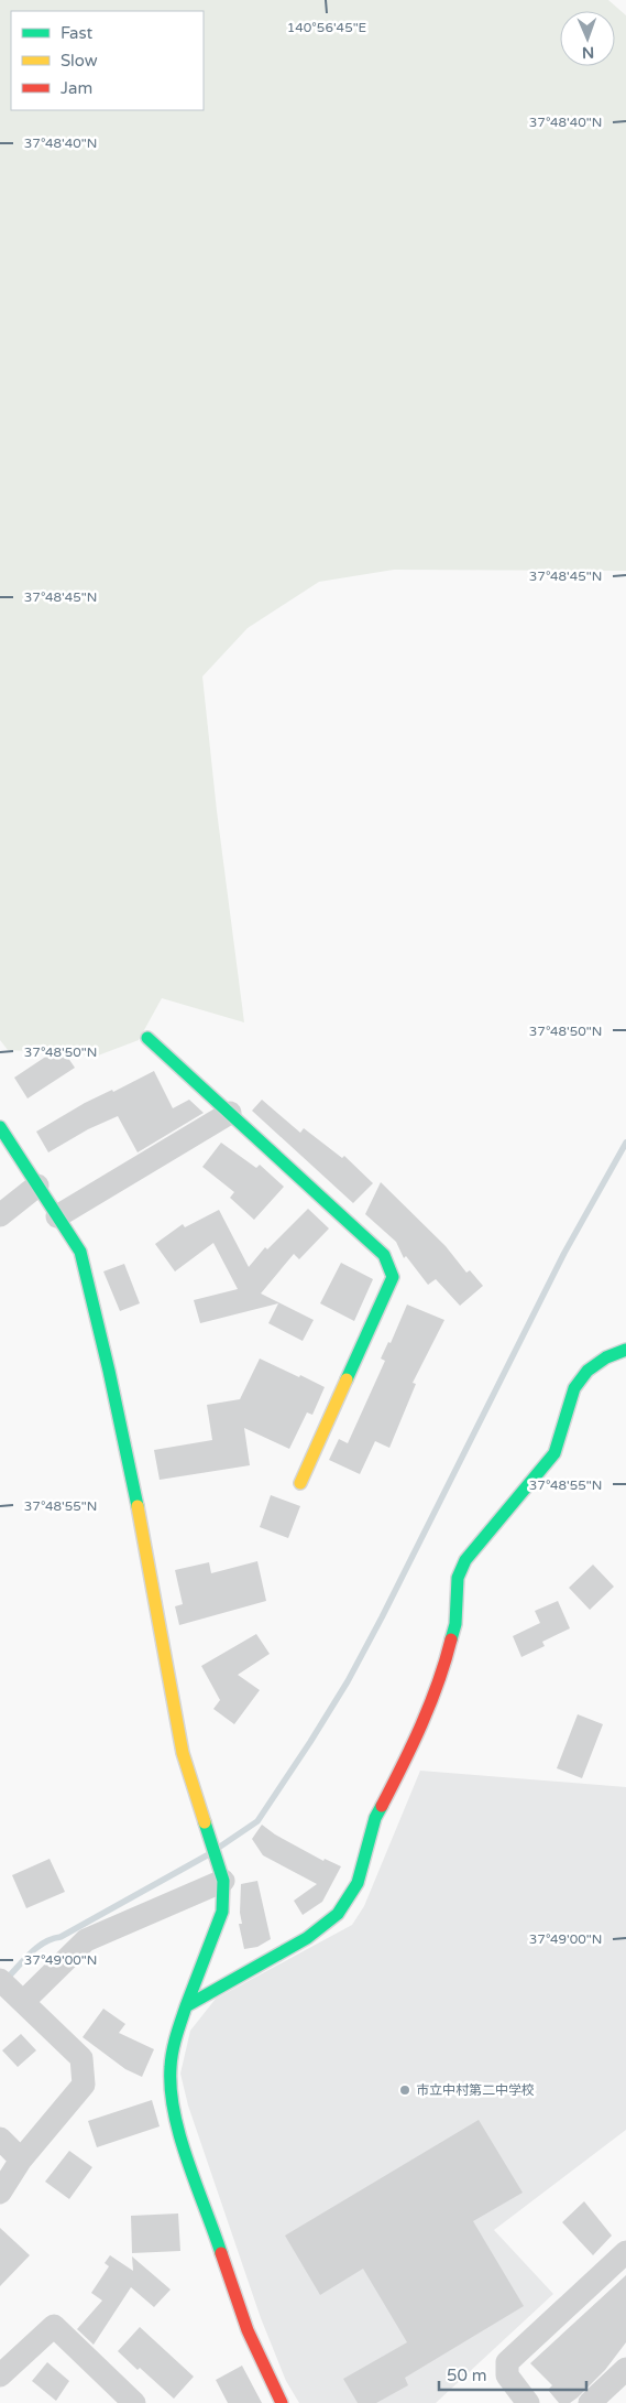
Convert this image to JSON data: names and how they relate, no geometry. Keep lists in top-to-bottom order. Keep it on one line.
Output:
{"places":["市立中村第二中学校"],"legend":["Fast","Slow","Jam"],"scale_bar":"50 m","north":"bottom","coordinates":["140°56'45\"E","37°48'40\"N","37°48'45\"N","37°48'50\"N","37°48'55\"N","37°49'00\"N"]}
